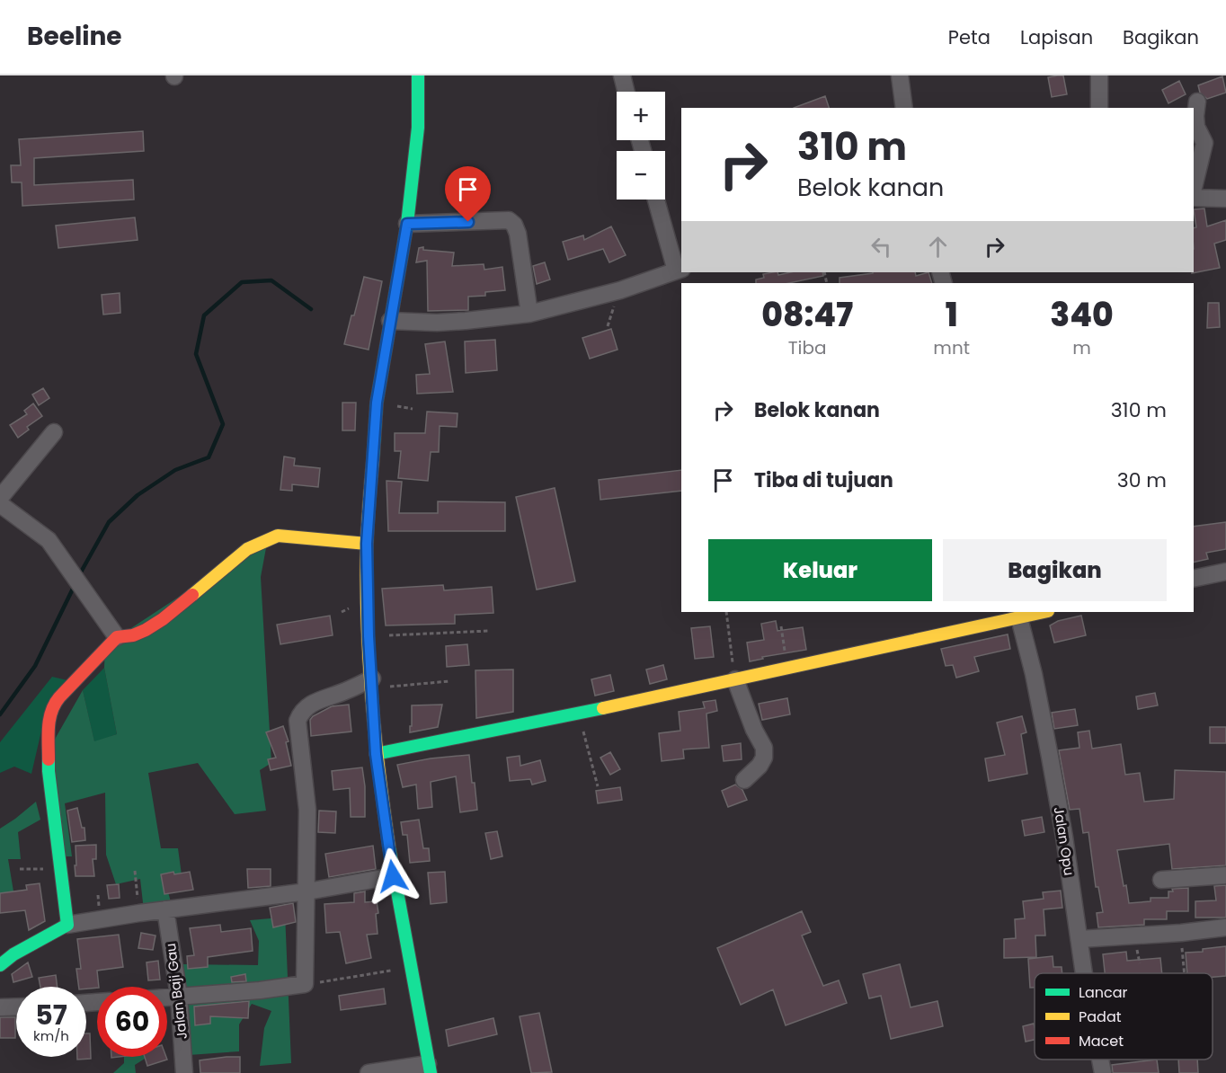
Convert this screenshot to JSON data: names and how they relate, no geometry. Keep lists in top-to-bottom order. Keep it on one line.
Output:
{"streets":{"street":["Jalan Opu","Jalan Baji Gau"]},"legend":["Lancar","Padat","Macet"],"page":{"header":"Beeline","nav":["Peta","Lapisan","Bagikan"],"map_buttons":["+","−"],"turn":["310 m","Belok kanan"],"eta":["08:47","Tiba","1","mnt","340","m"],"list":[{"name":"Belok kanan","value":"310 m"},{"name":"Tiba di tujuan","value":"30 m"}],"buttons":["Keluar","Bagikan"],"speed":"57 km/h","limit":"60"}}
